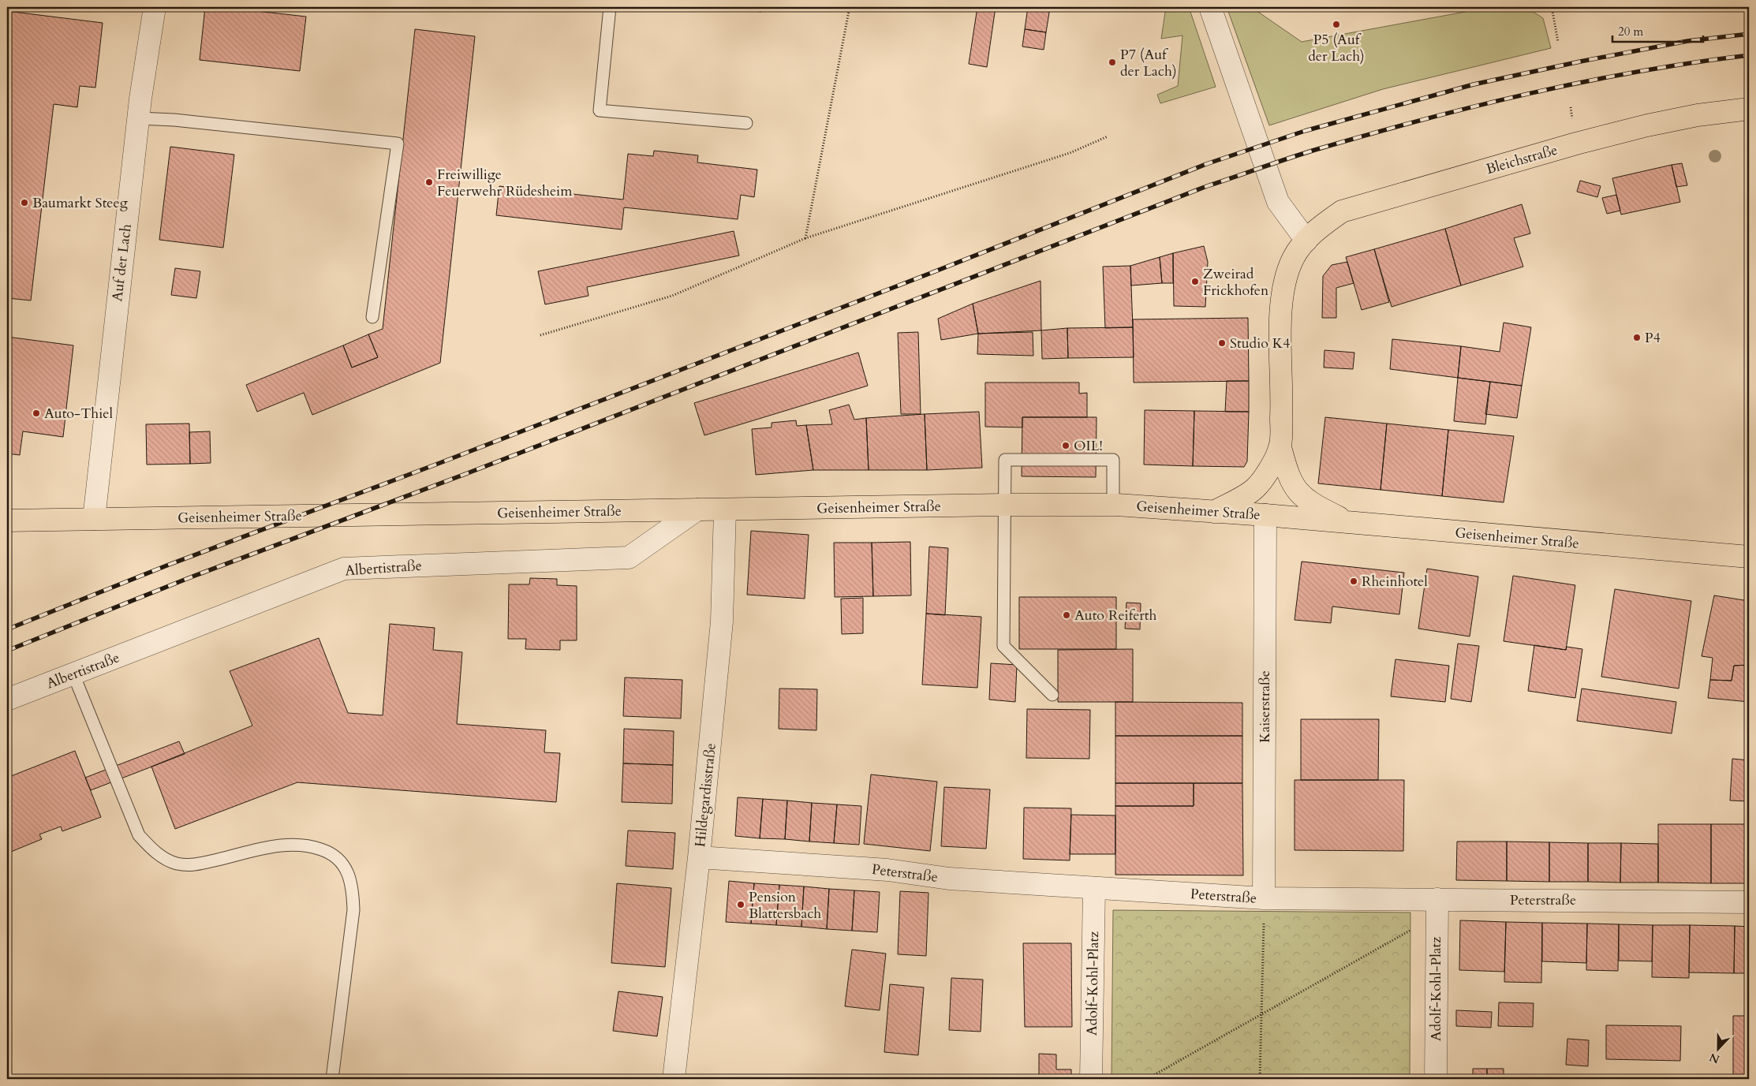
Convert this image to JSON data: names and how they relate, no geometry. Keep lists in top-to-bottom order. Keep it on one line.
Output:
{"streets":{"main road":["Bleichstraße","Geisenheimer Straße"],"street":["Auf der Lach","Albertistraße","Kaiserstraße","Hildegardisstraße","Peterstraße","Adolf-Kohl-Platz"]},"crossings":[["Auf der Lach","Geisenheimer Straße"],["Geisenheimer Straße","Albertistraße"],["Geisenheimer Straße","Kaiserstraße"],["Geisenheimer Straße","Hildegardisstraße"],["Kaiserstraße","Peterstraße"],["Hildegardisstraße","Peterstraße"],["Peterstraße","Adolf-Kohl-Platz"]],"places":["P5 (Auf der Lach)","P7 (Auf der Lach)","Freiwillige Feuerwehr Rüdesheim","Baumarkt Steeg","Zweirad Frickhofen","P4","Studio K4","Auto-Thiel","OIL!","Rheinhotel","Auto Reiferth","Pension Blattersbach"],"scale_bar":"20 m","north":"bottom"}
